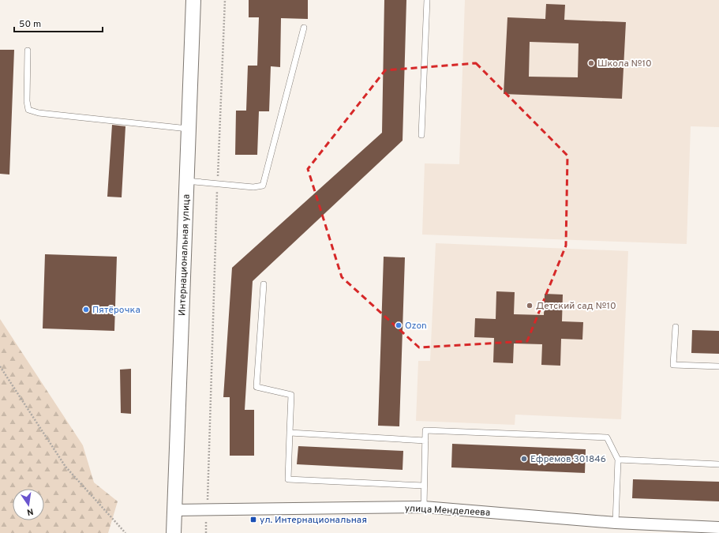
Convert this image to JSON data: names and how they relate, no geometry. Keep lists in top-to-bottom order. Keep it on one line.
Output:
{"streets":{"street":["Интернациональная улица","улица Менделеева"]},"crossings":[["Интернациональная улица","улица Менделеева"]],"places":{"other":["Школа №10","Детский сад №10","Пятёрочка","Ozon","Ефремов 301846"],"transit":["ул. Интернациональная"]},"scale_bar":"50 m","north":"bottom"}
